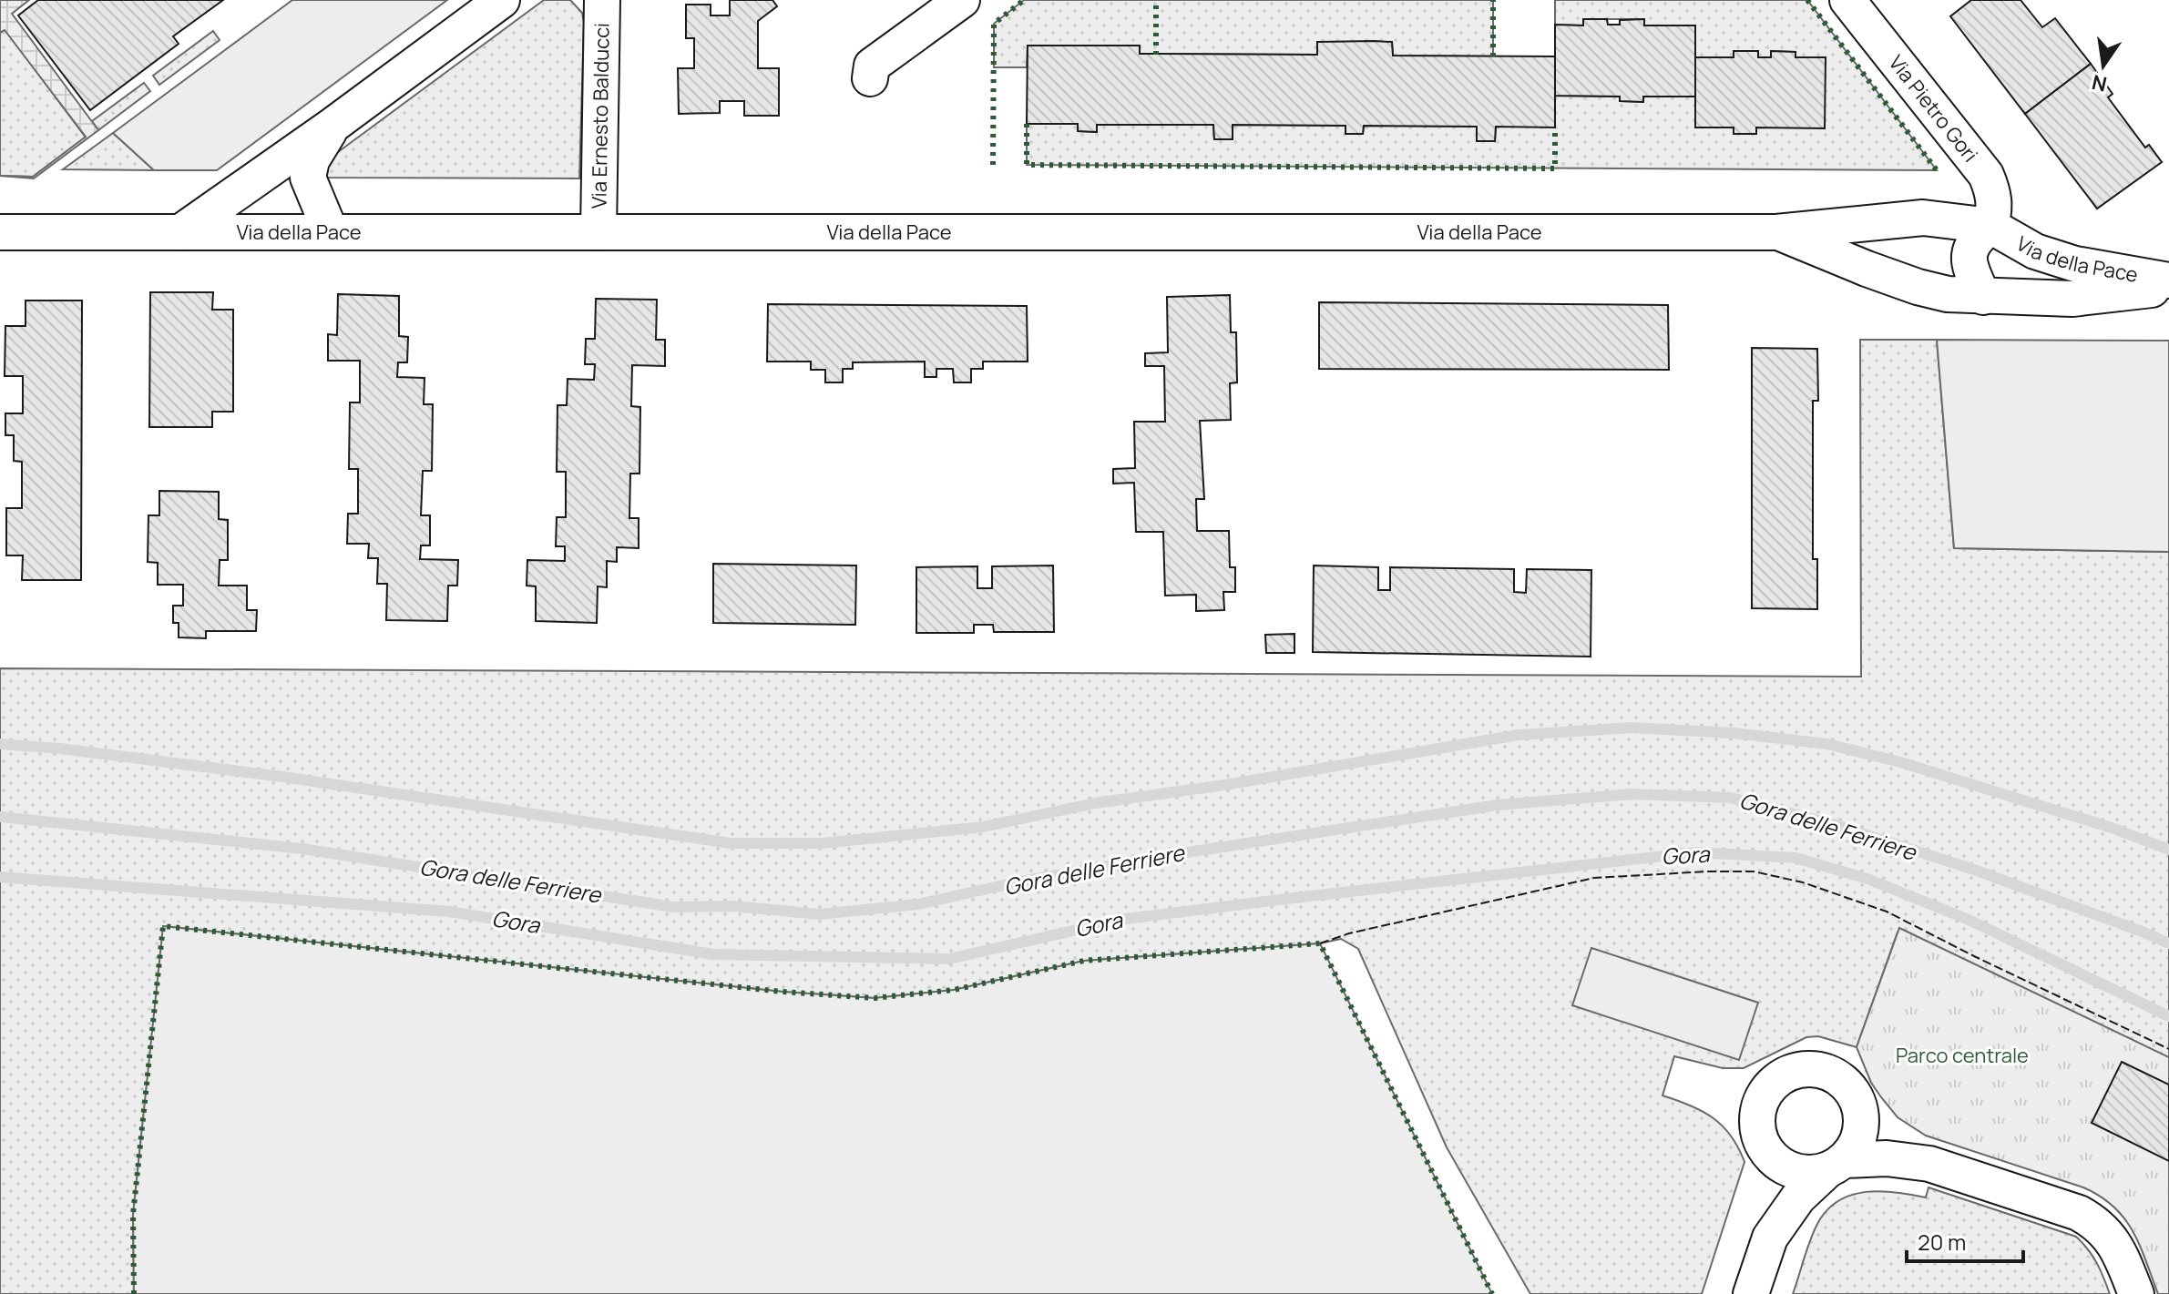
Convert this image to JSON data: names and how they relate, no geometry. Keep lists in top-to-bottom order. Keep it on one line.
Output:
{"streets":{"street":["Via Pietro Gori","Via Ernesto Balducci","Via della Pace"]},"crossings":[["Via Pietro Gori","Via della Pace"],["Via Ernesto Balducci","Via della Pace"]],"water":["Gora delle Ferriere","Gora"],"parks":["Parco centrale"],"scale_bar":"20 m","north":"bottom"}
